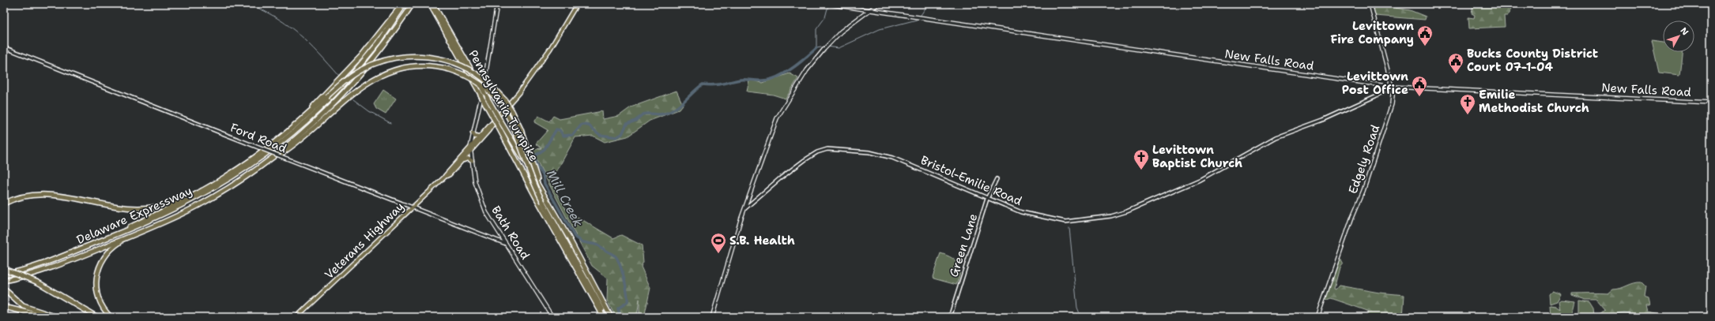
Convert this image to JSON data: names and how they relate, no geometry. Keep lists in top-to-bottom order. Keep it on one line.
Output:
{"streets":{"highway":["Pennsylvania Turnpike","Delaware Expressway"],"main road":["New Falls Road","Edgely Road","Bath Road","Veterans Highway"],"street":["Ford Road","Bristol-Emilie Road","Green Lane"]},"crossings":[["New Falls Road","Edgely Road"],["New Falls Road","Bristol-Emilie Road"],["Pennsylvania Turnpike","Veterans Highway"],["Ford Road","Bath Road"],["Ford Road","Veterans Highway"],["Edgely Road","Bristol-Emilie Road"],["Bristol-Emilie Road","Green Lane"],["Bath Road","Veterans Highway"]],"water":["Mill Creek"],"places":{"public building":["Levittown Fire Company","Bucks County District Court 07-1-04","Levittown Post Office"],"church":["Emilie Methodist Church","Levittown Baptist Church"],"sports":["S.B. Health"]},"north":"top right"}
